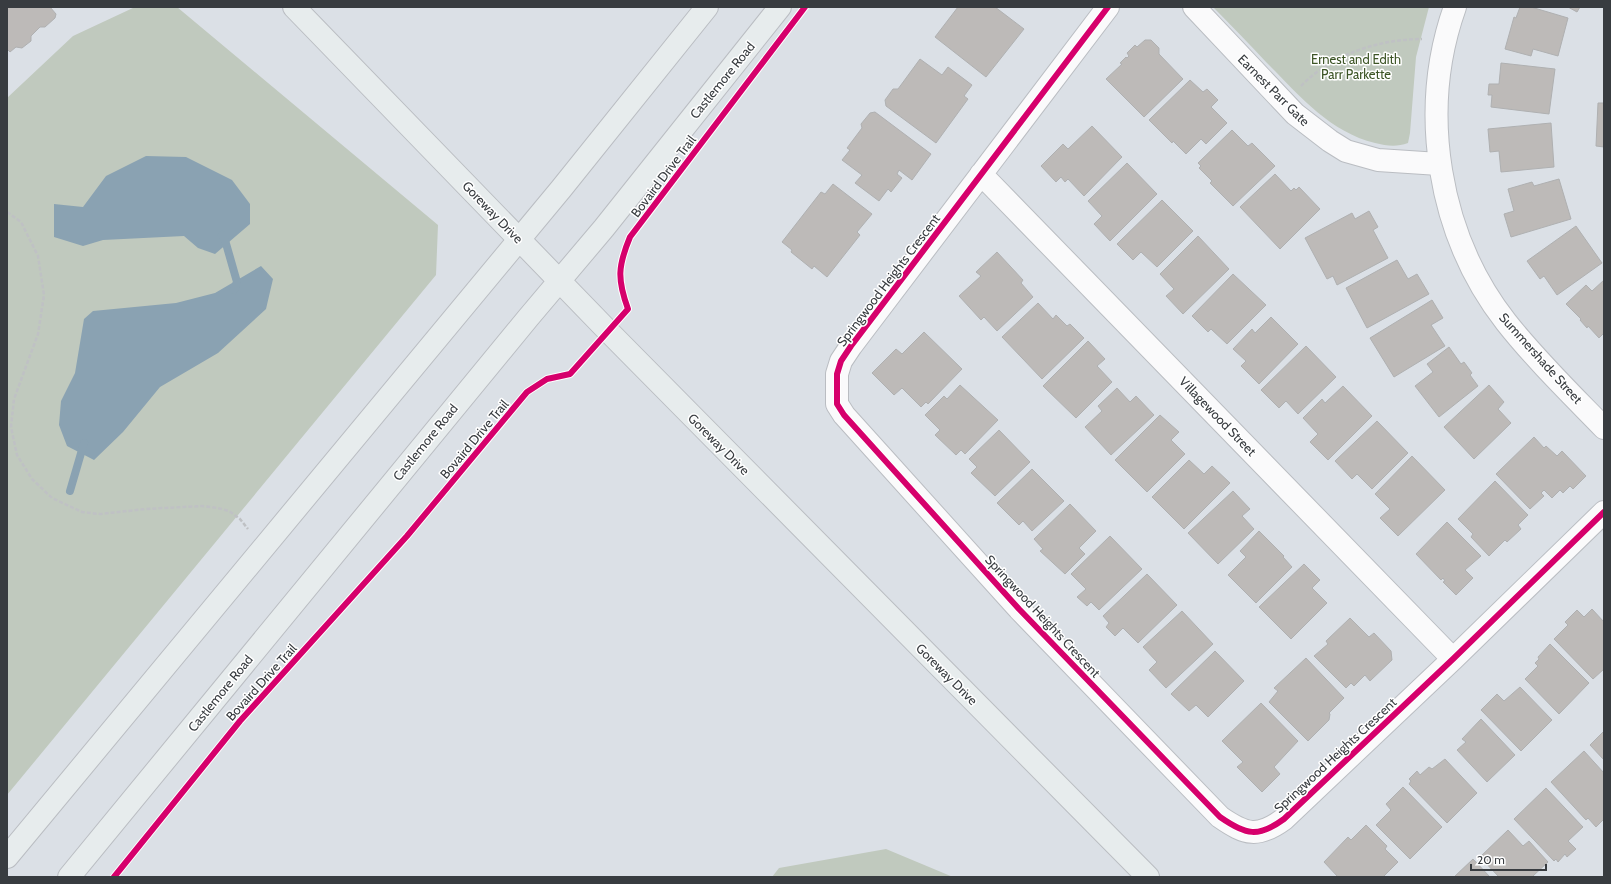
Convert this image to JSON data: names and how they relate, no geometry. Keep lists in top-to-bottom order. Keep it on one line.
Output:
{"streets":{"main road":["Castlemore Road","Goreway Drive"],"street":["Earnest Parr Gate","Springwood Heights Crescent","Summershade Street","Villagewood Street"],"cycle path":["Bovaird Drive Trail"]},"crossings":[["Castlemore Road","Goreway Drive"],["Earnest Parr Gate","Summershade Street"],["Springwood Heights Crescent","Villagewood Street"]],"parks":["Ernest and Edith Parr Parkette"],"scale_bar":"20 m"}
